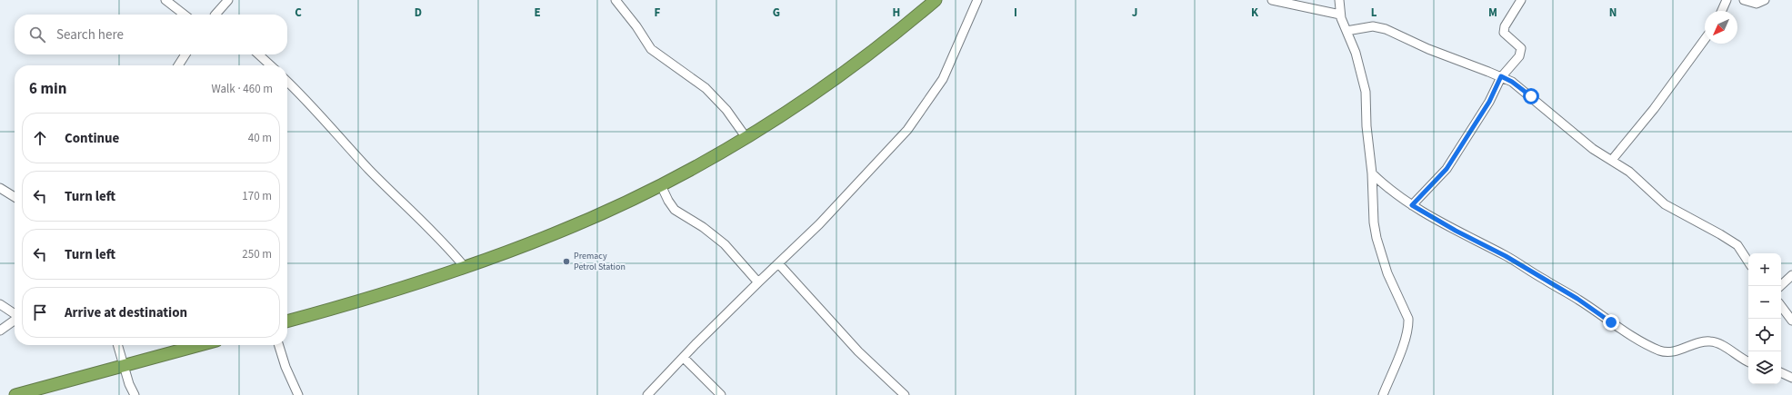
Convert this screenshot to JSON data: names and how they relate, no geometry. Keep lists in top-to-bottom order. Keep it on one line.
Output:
{"places":["Premacy Petrol Station"],"north":"bottom left","page":{"search":"Search here","heading":["6 min","Walk · 460 m"],"list":[["Continue","40 m"],["Turn left","170 m"],["Turn left","250 m"],"Arrive at destination"],"map_buttons":["+","−"]},"grid":{"columns":["C","D","E","F","G","H","I","J","K","L","M","N"]}}
